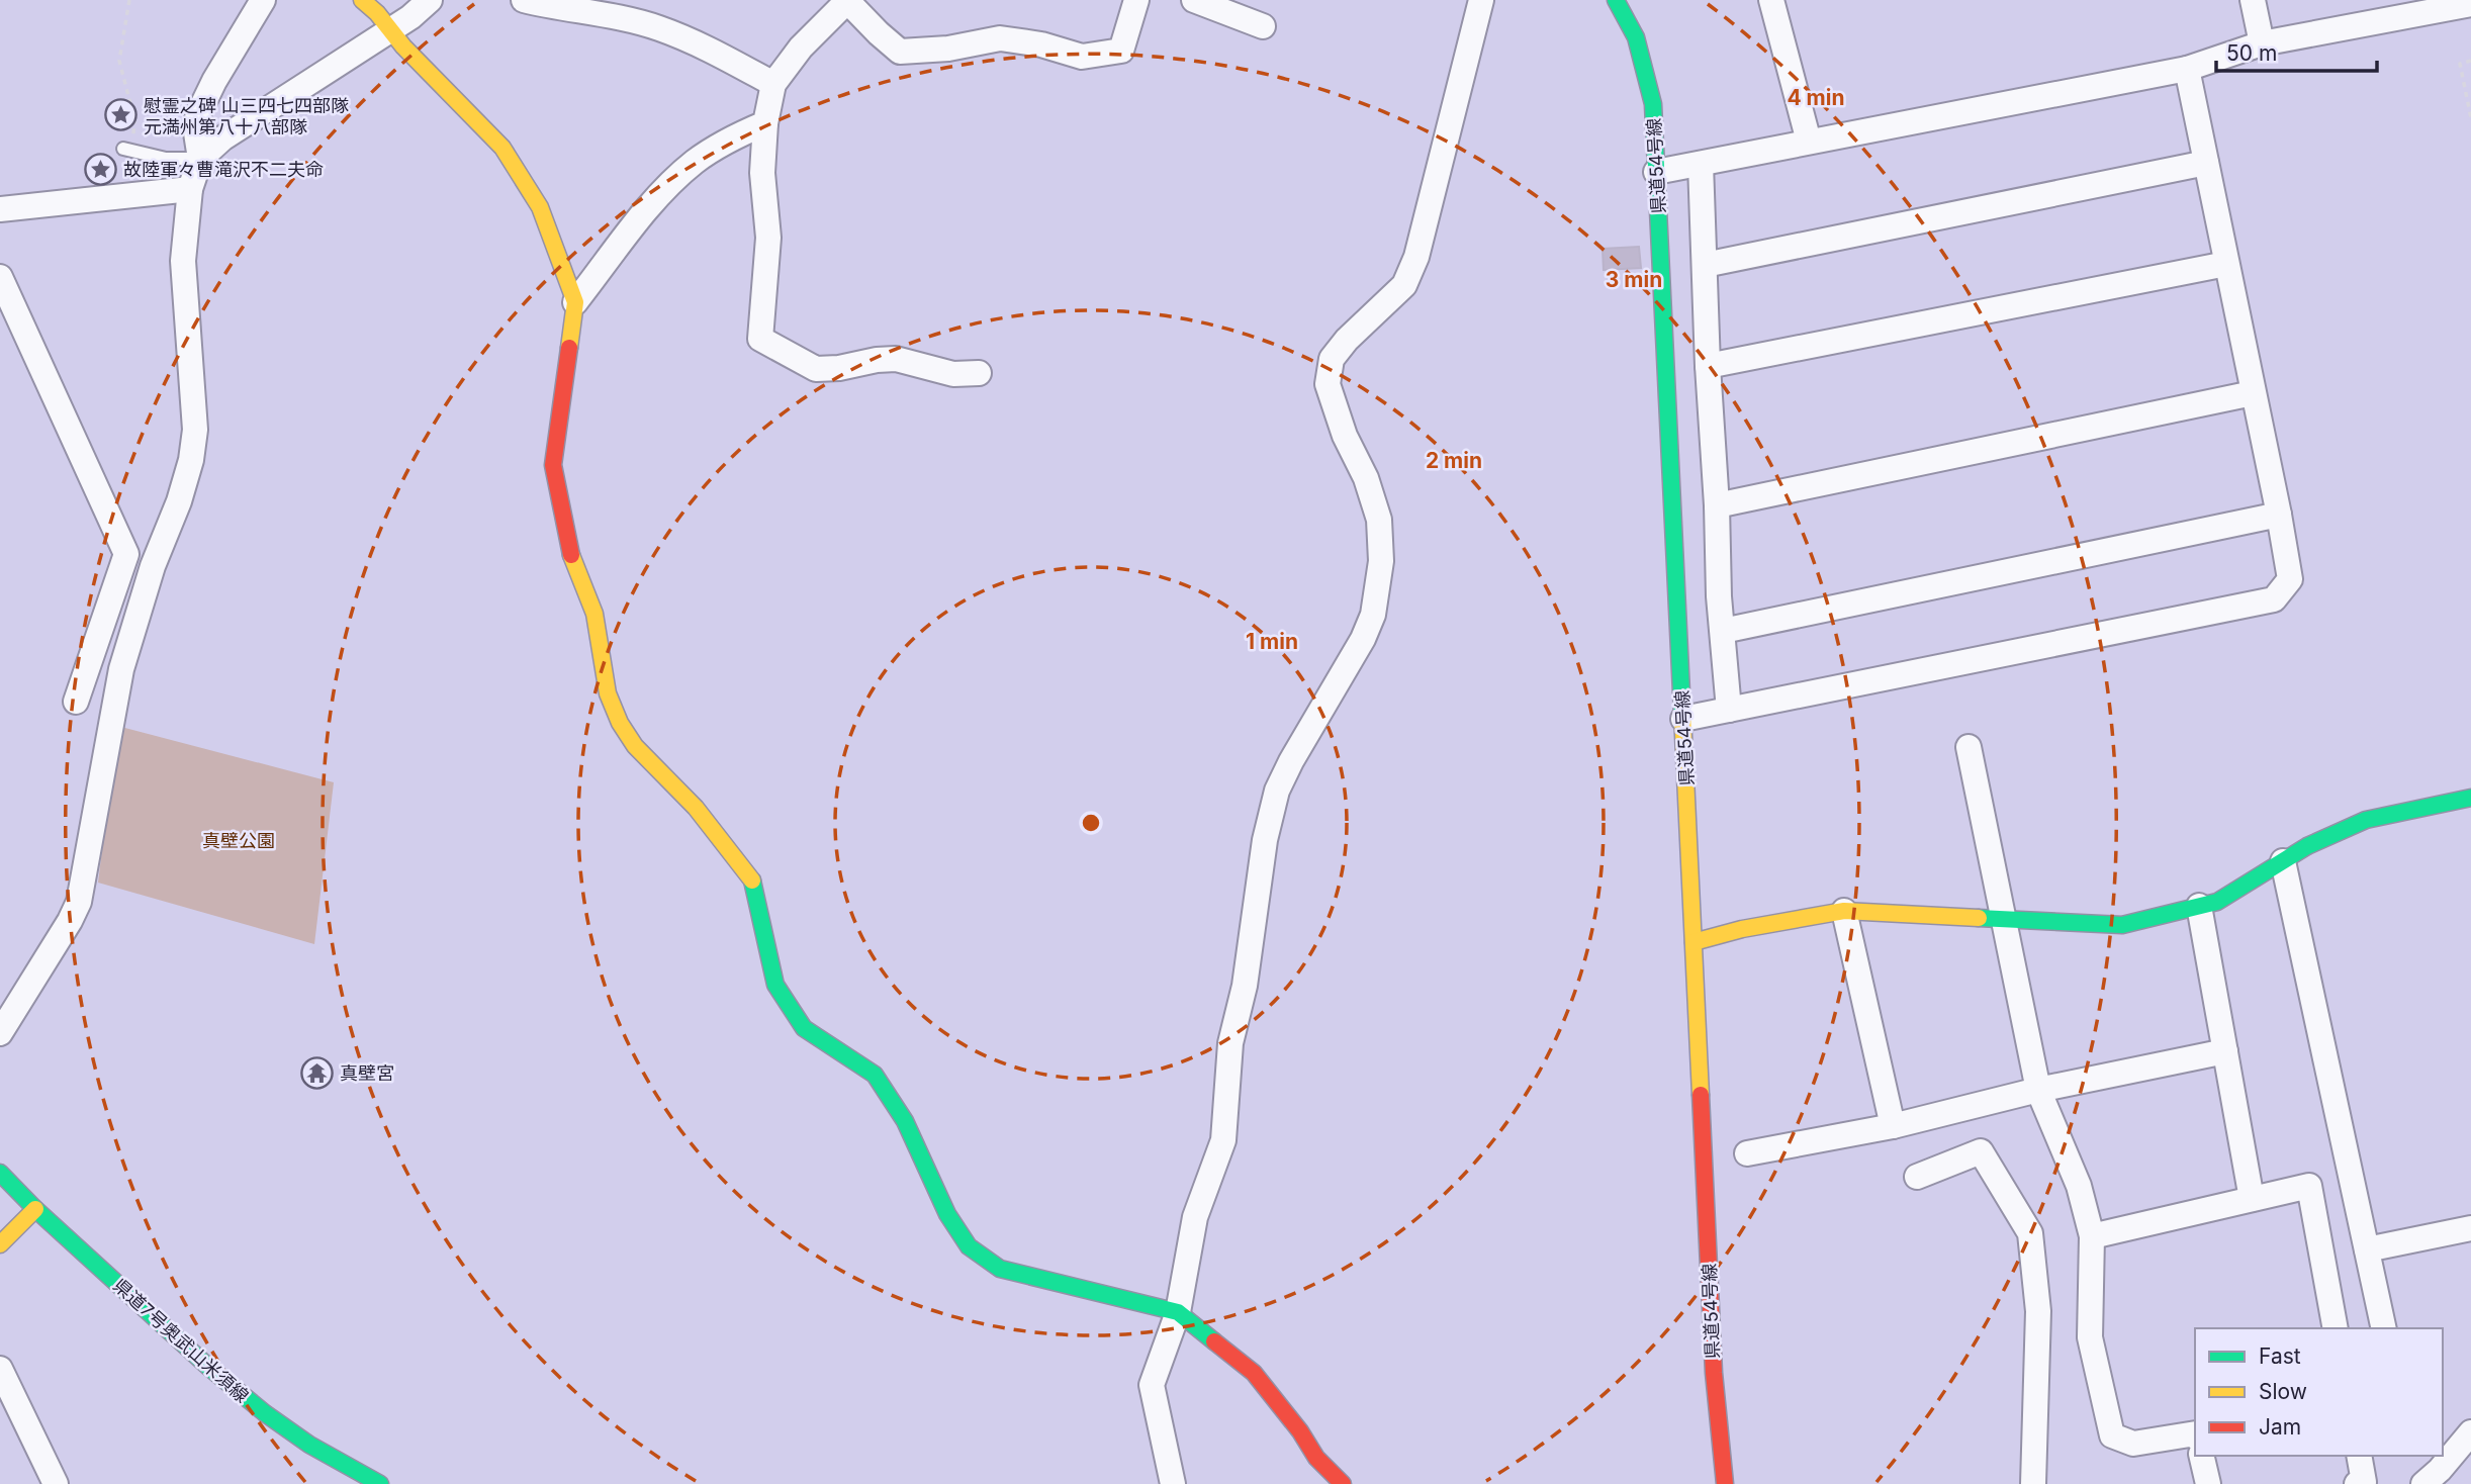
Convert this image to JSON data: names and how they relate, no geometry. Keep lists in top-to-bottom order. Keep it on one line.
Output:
{"streets":{"street":["県道54号線","県道7号奥武山米須線"]},"parks":["真壁公園"],"places":{"place":["慰霊之碑 山三四七四部隊 元満州第八十八部隊","故陸軍々曹滝沢不二夫命"],"temple":["真壁宮"]},"legend":["Fast","Slow","Jam"],"scale_bar":"50 m","rings":["4 min","3 min","2 min","1 min"]}
